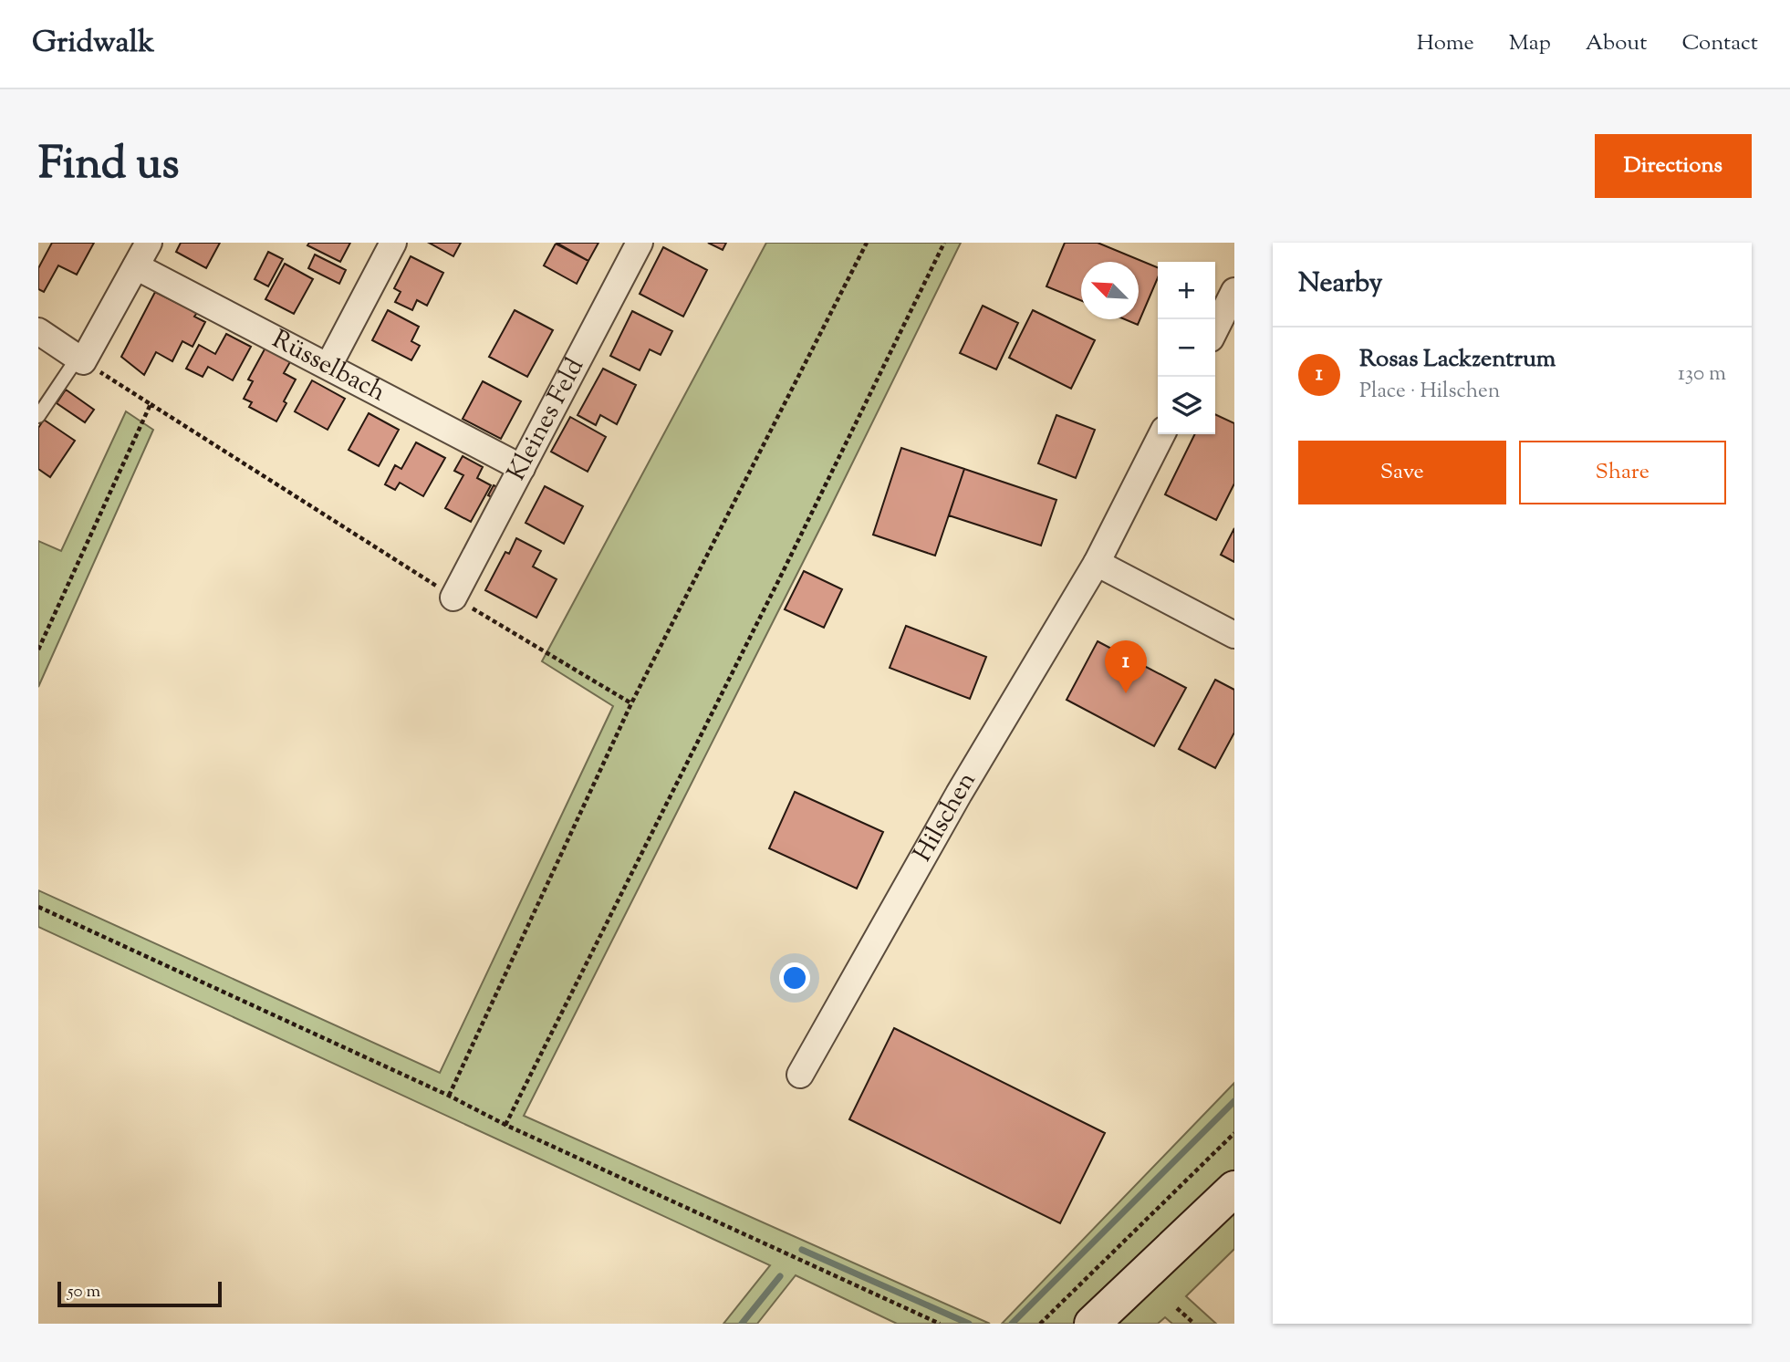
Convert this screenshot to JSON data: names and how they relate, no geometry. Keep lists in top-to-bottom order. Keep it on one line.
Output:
{"streets":{"street":["Rüsselbach","Kleines Feld","Hilschen"]},"crossings":[["Rüsselbach","Kleines Feld"]],"scale_bar":"50 m","north":"top left","page":{"header":"Gridwalk","nav":["Home","Map","About","Contact"],"title":"Find us","buttons":["Directions",["Save","Share"]],"heading":"Nearby","map_buttons":["+","−"],"list":[{"mark":"1","name":"Rosas Lackzentrum","note":"Place · Hilschen","value":"130 m"}],"pins":"1","scale":"50 m"}}
